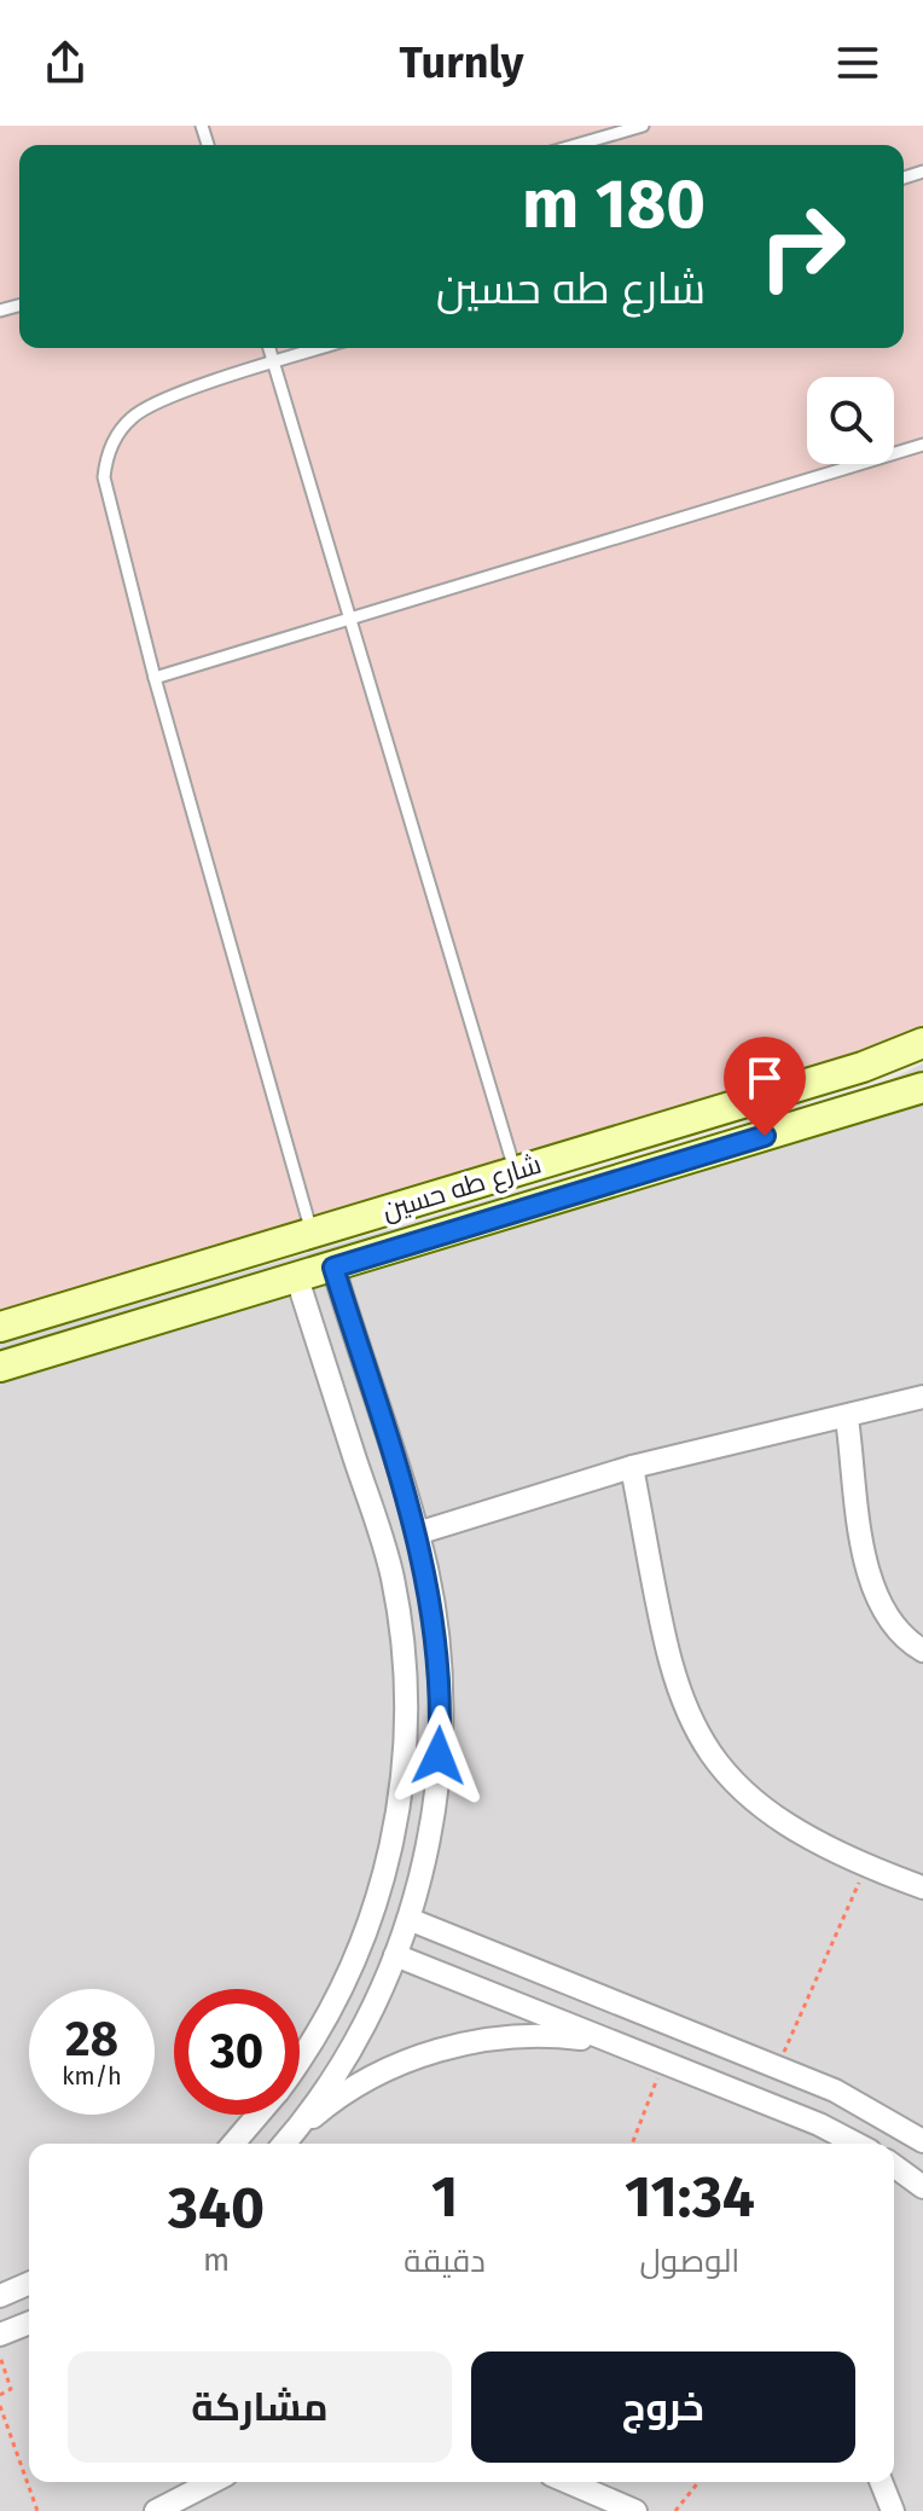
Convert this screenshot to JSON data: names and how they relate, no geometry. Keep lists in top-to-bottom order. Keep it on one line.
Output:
{"streets":{"main road":["شارع طه حسين"]},"page":{"header":"Turnly","turn":["180 m","شارع طه حسين"],"speed":"28 km/h","limit":"30","eta":["11:34","الوصول","1","دقيقة","340","m"],"buttons":["خروج","مشاركة"]}}
